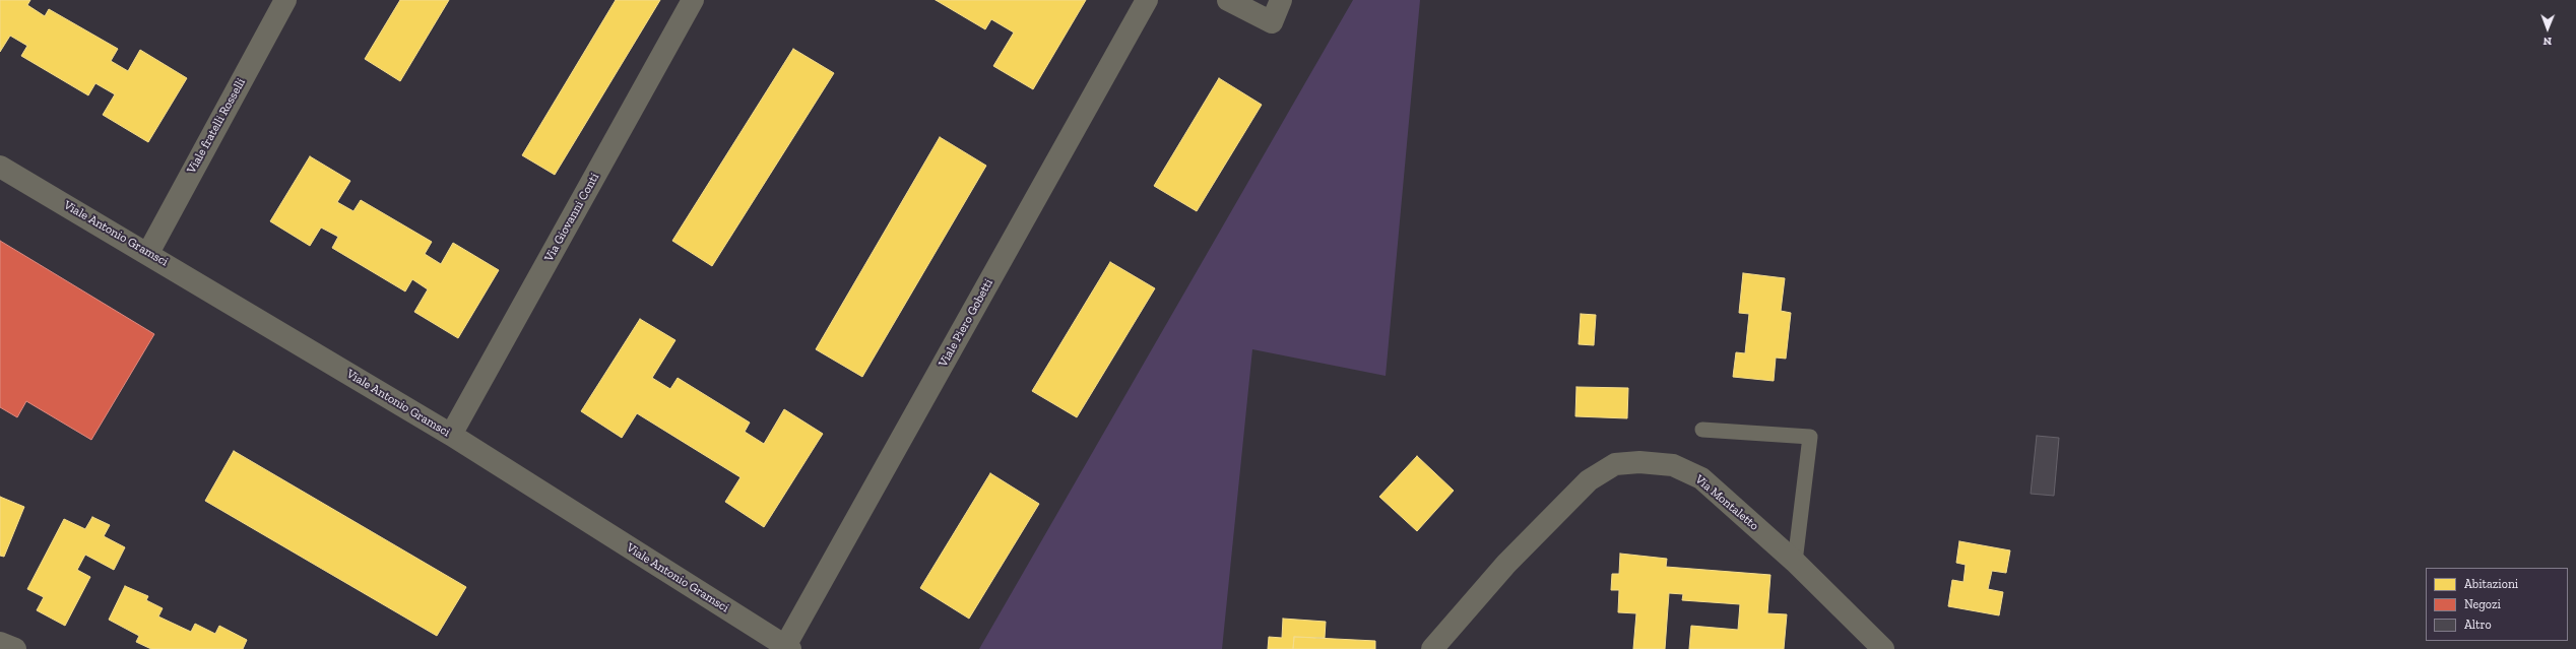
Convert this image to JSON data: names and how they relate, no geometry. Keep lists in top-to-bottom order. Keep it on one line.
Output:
{"streets":{"street":["Viale fratelli Rosselli","Via Giovanni Conti","Viale Antonio Gramsci","Viale Piero Gobetti","Via Montaletto"]},"crossings":[["Viale fratelli Rosselli","Viale Antonio Gramsci"],["Via Giovanni Conti","Viale Antonio Gramsci"],["Viale Antonio Gramsci","Viale Piero Gobetti"]],"legend":["Abitazioni","Negozi","Altro"],"north":"bottom"}
